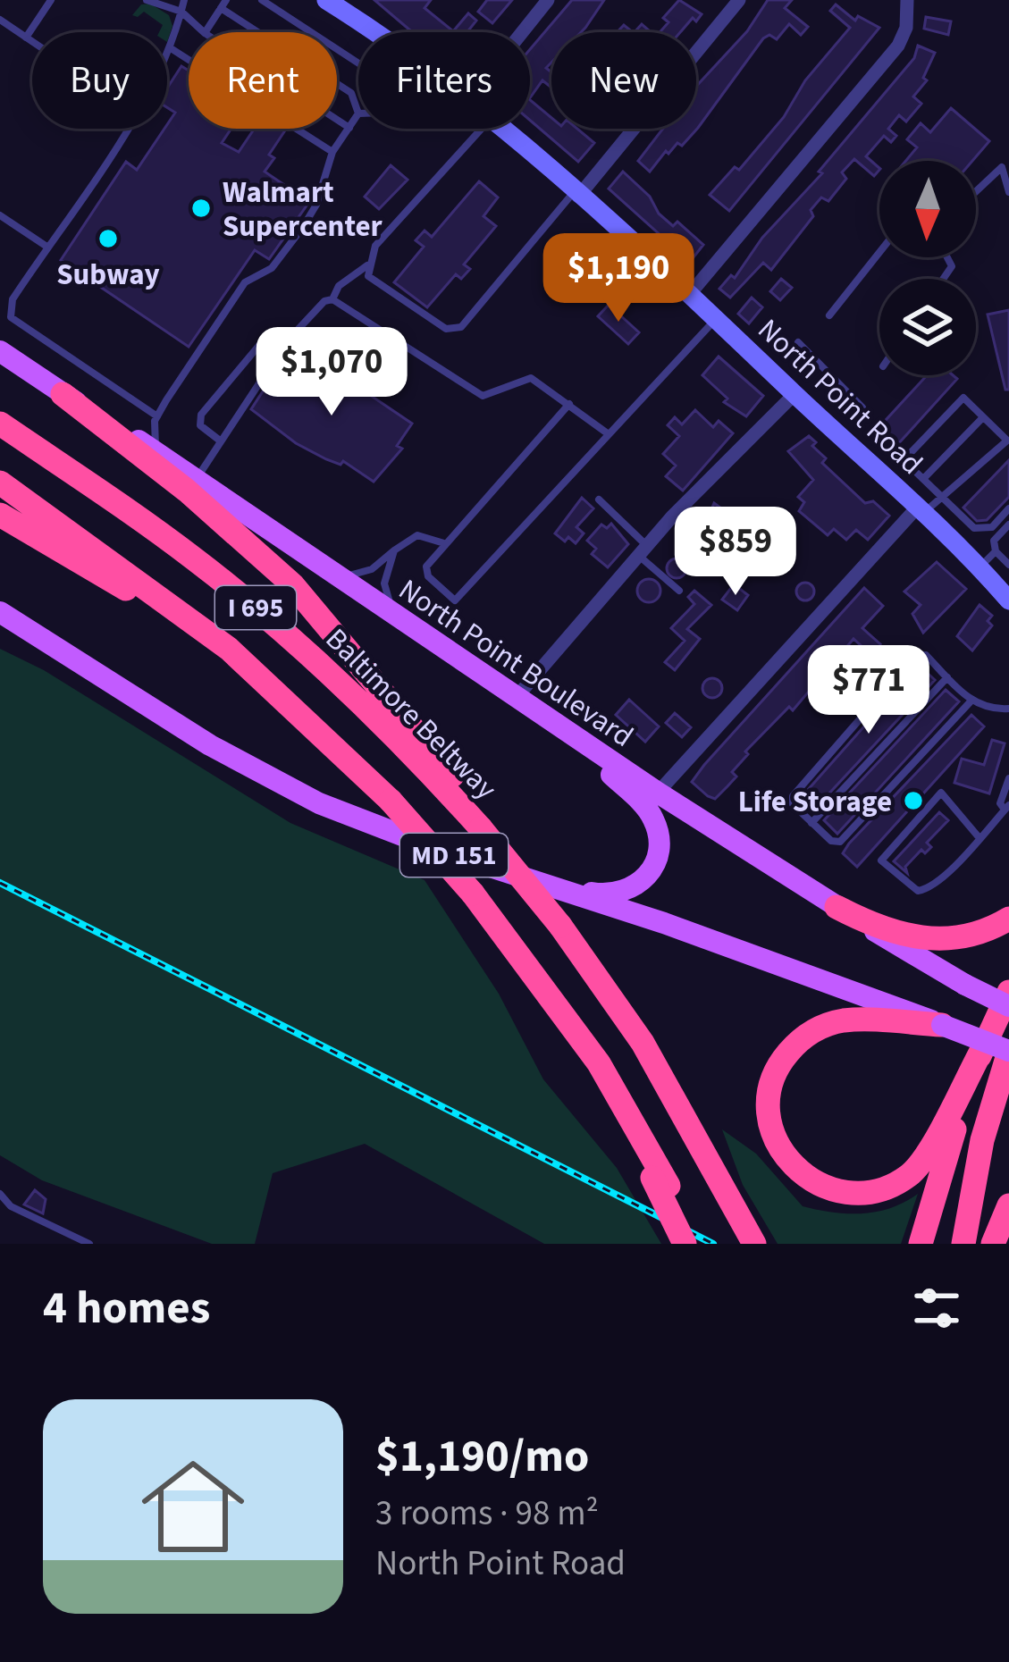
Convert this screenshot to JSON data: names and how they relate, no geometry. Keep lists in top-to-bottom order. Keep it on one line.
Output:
{"streets":{"highway":["I 695","Baltimore Beltway"],"main road":["North Point Boulevard","MD 151"],"street":["North Point Road"]},"places":["Walmart Supercenter","Subway","Life Storage"],"north":"bottom","page":{"chip":["Buy","Rent","Filters","New"],"price":["$1,190","$1,070","$859","$771"],"heading":"4 homes","list":[{"name":"$1,190/mo","note":"3 rooms · 98 m² · North Point Road"}]}}
